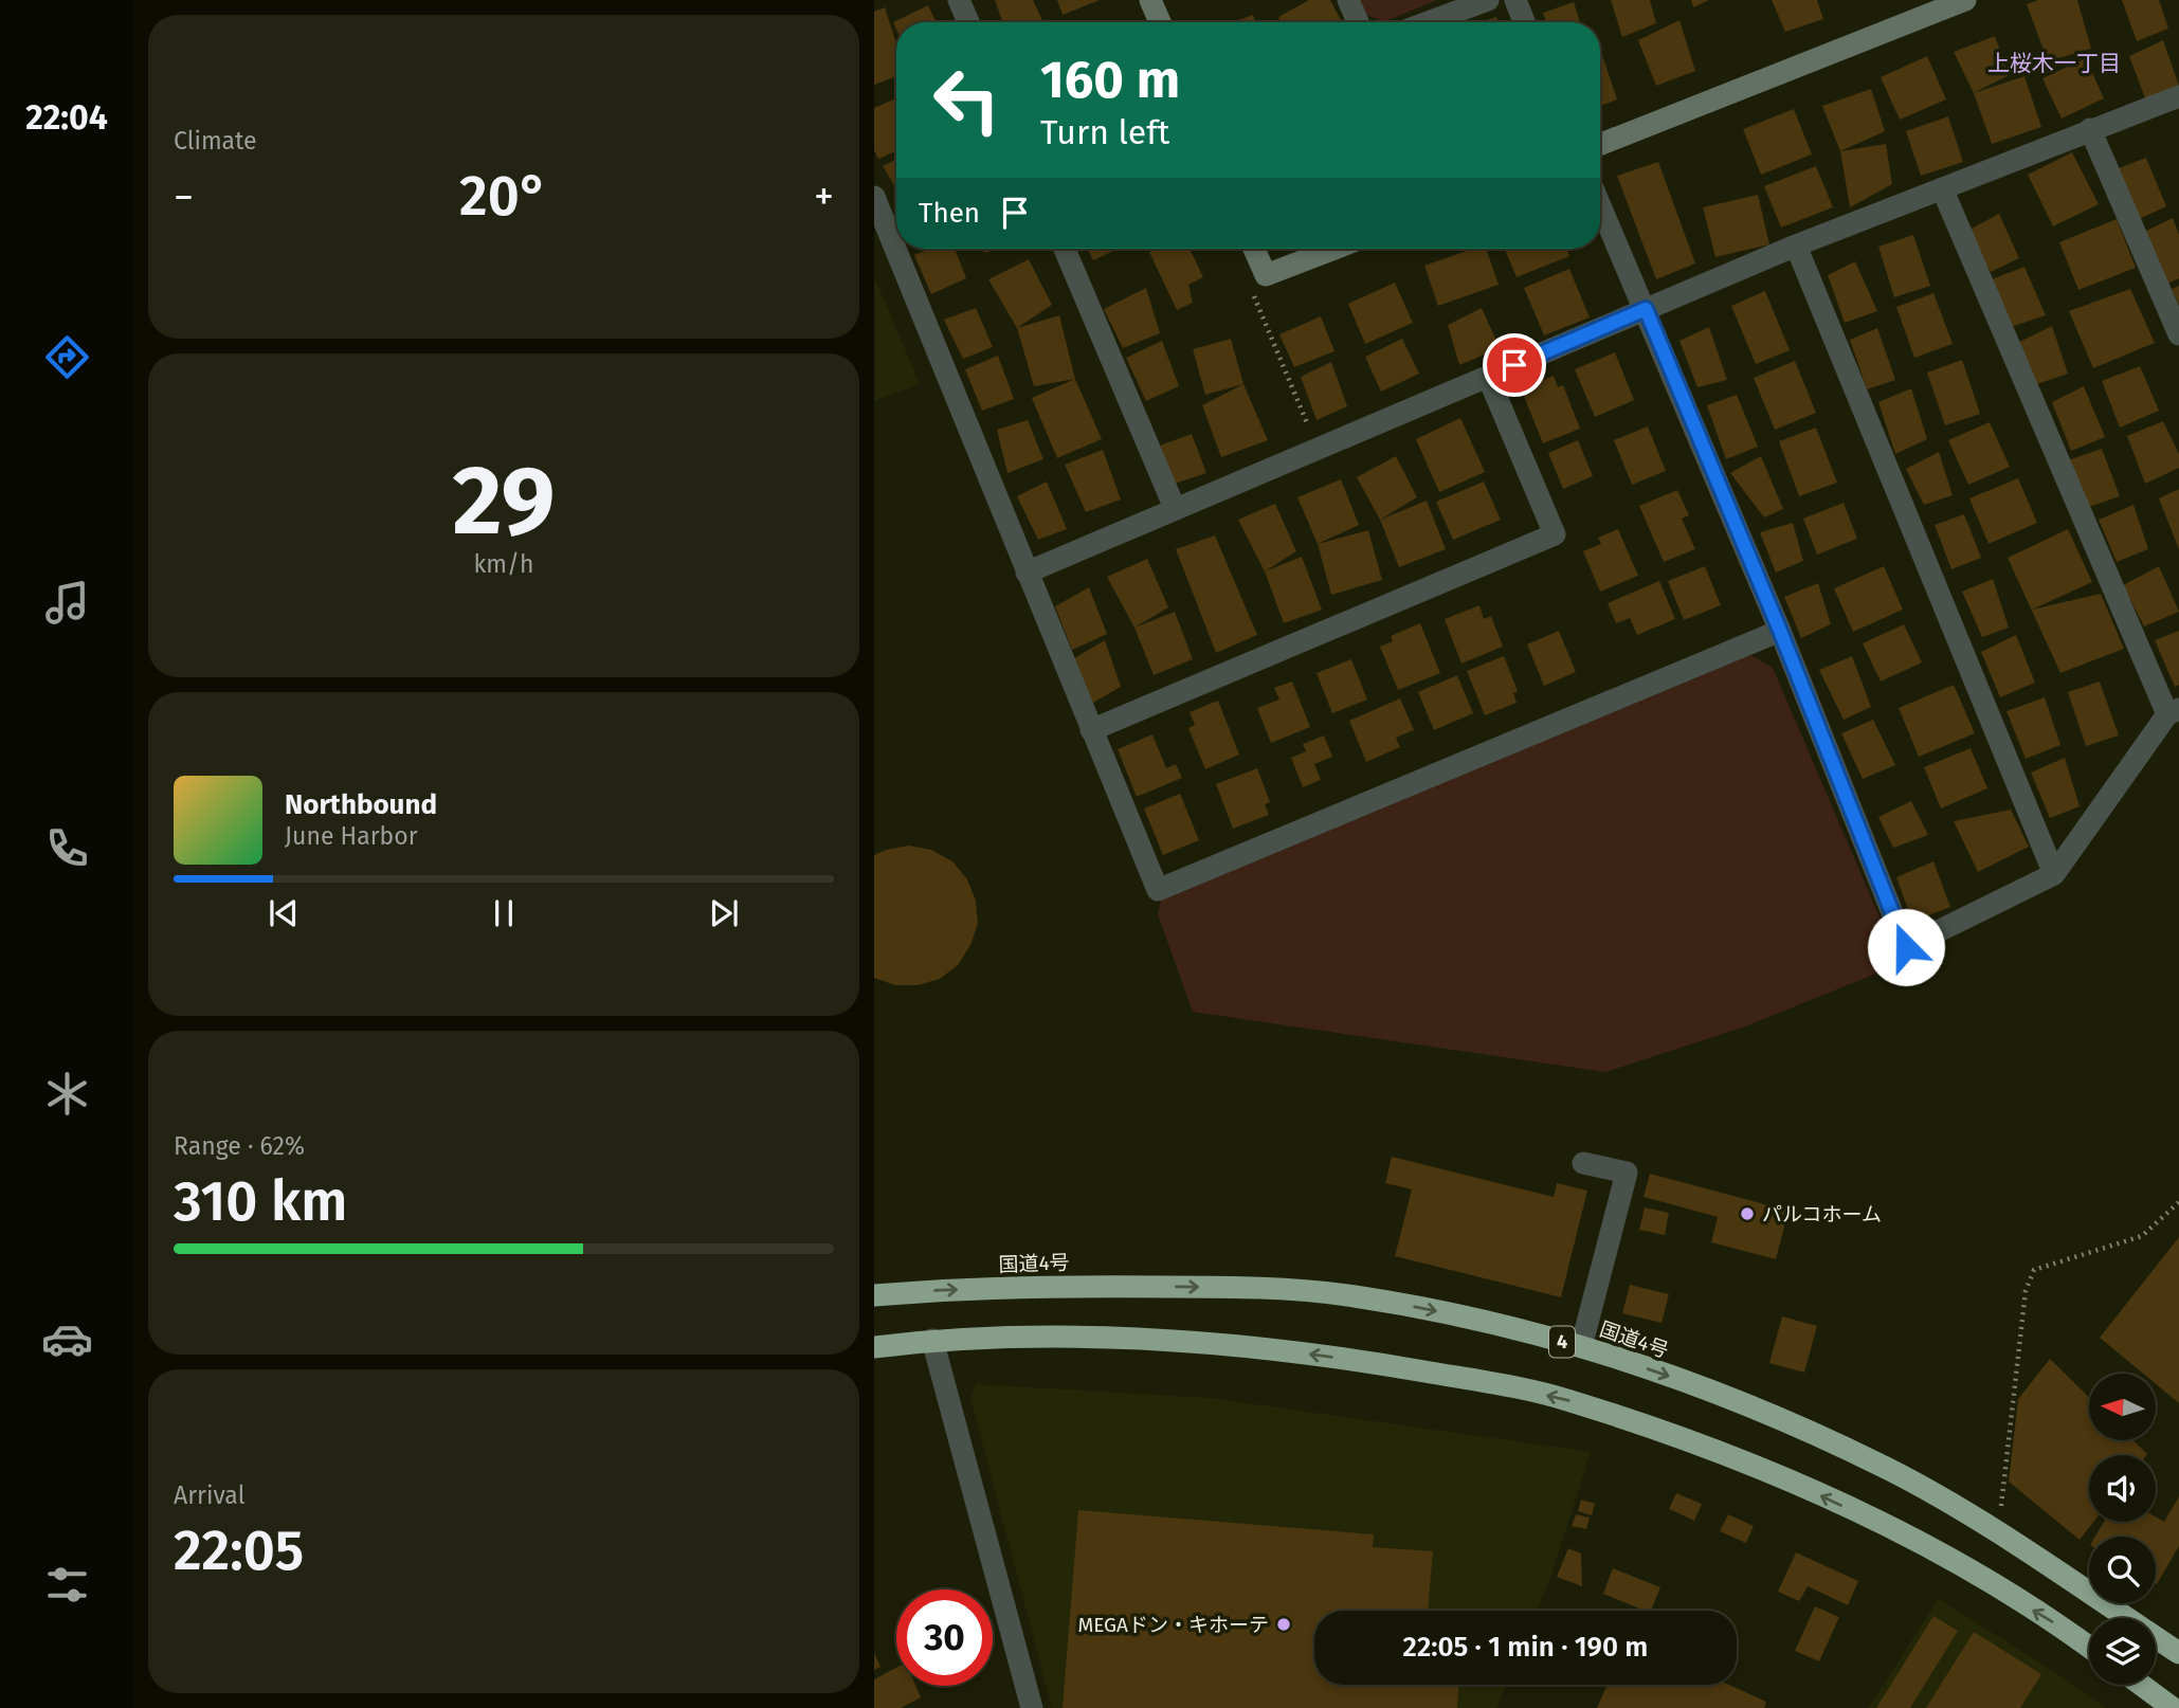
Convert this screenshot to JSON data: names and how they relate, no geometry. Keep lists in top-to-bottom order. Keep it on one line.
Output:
{"streets":{"highway":["国道4号","4"]},"districts":["上桜木一丁目"],"places":["パルコホーム","MEGAドン・キホーテ"],"north":"left","page":{"tabs":"22:04","tile":["Climate",["29","km/h"],["Range · 62%","310 km"],["Arrival","22:05"]],"turn":["160 m","Turn left"],"heat":["−","20°","+"],"then":"Then","song":["Northbound","June Harbor"],"limit":"30","trip":"22:05 · 1 min · 190 m"}}
